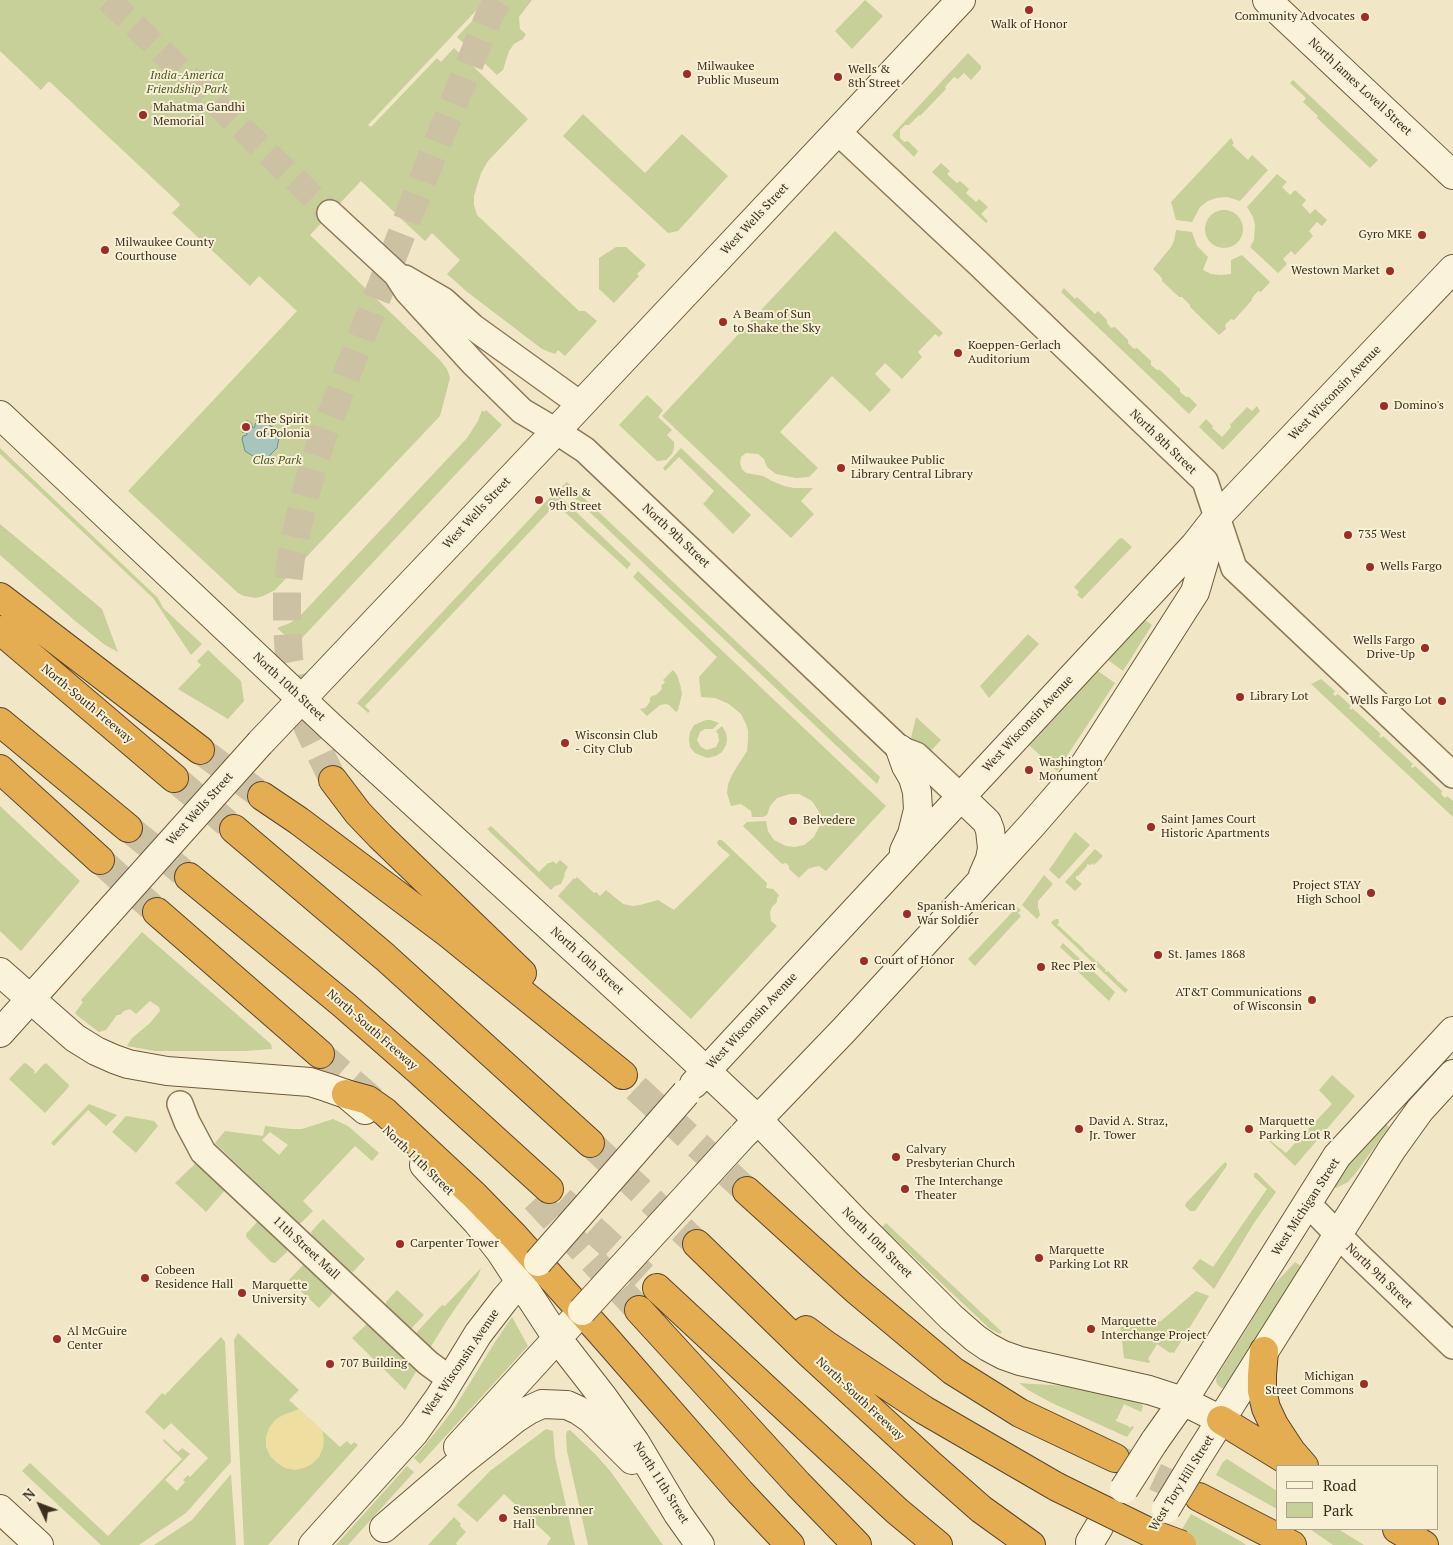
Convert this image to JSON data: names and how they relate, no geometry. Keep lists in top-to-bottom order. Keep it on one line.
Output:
{"streets":{"highway":["North-South Freeway"],"street":["North James Lovell Street","West Wells Street","West Wisconsin Avenue","North 8th Street","North 9th Street","North 10th Street","North 11th Street","West Michigan Street","11th Street Mall","West Tory Hill Street"]},"crossings":[["West Wells Street","North 8th Street"],["West Wells Street","North 9th Street"],["West Wells Street","North 10th Street"],["West Wisconsin Avenue","North 8th Street"],["West Wisconsin Avenue","North 9th Street"],["West Wisconsin Avenue","North 10th Street"],["West Wisconsin Avenue","North 11th Street"],["West Wisconsin Avenue","11th Street Mall"],["North 9th Street","West Michigan Street"],["North 10th Street","West Michigan Street"],["North 10th Street","West Tory Hill Street"]],"parks":["India-America Friendship Park","Clas Park"],"places":["Walk of Honor","Community Advocates","Milwaukee Public Museum","Wells & 8th Street","Mahatma Gandhi Memorial","Gyro MKE","Milwaukee County Courthouse","Westown Market","A Beam of Sun to Shake the Sky","Koeppen-Gerlach Auditorium","Domino's","The Spirit of Polonia","Milwaukee Public Library Central Library","Wells & 9th Street","735 West","Wells Fargo","Wells Fargo Drive-Up","Library Lot","Wells Fargo Lot","Wisconsin Club - City Club","Washington Monument","Belvedere","Saint James Court Historic Apartments","Project STAY High School","Spanish-American War Soldier","St. James 1868","Court of Honor","Rec Plex","AT&T Communications of Wisconsin","David A. Straz, Jr. Tower","Marquette Parking Lot R","Calvary Presbyterian Church","The Interchange Theater","Carpenter Tower","Marquette Parking Lot RR","Cobeen Residence Hall","Marquette University","Marquette Interchange Project","Al McGuire Center","707 Building","Michigan Street Commons","Sensenbrenner Hall"],"legend":["Road","Park"],"north":"top left"}
